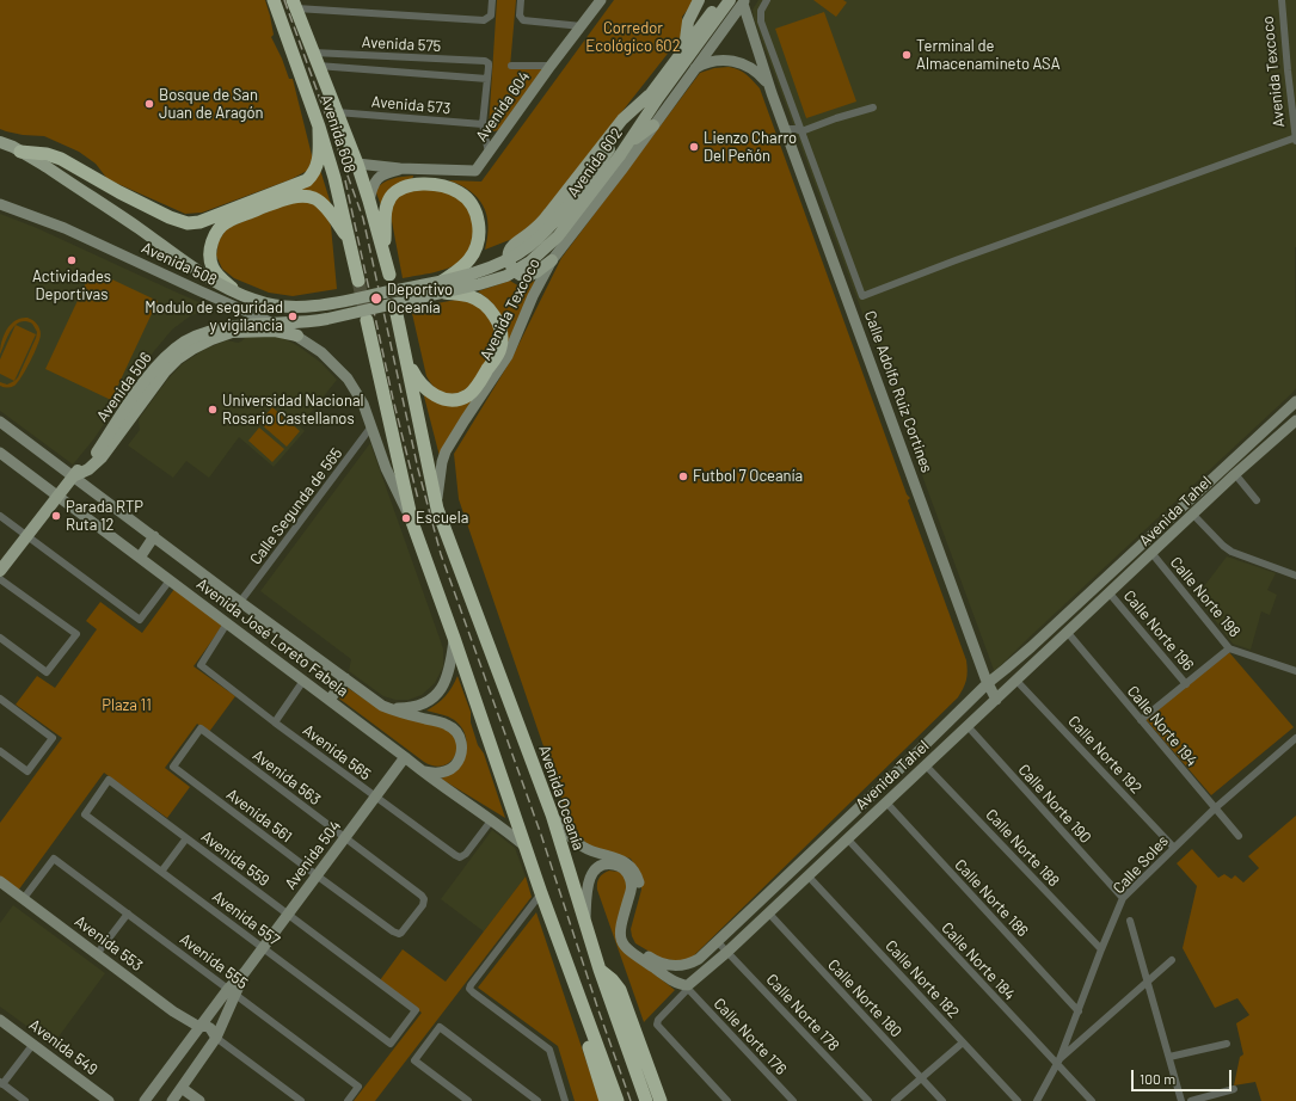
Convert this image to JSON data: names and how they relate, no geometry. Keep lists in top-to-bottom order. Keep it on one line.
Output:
{"streets":{"highway":["Avenida 608","Avenida Oceanía"],"main road":["Avenida 602","Avenida 508","Avenida 506"],"street":["Avenida 575","Avenida Texcoco","Avenida 573","Avenida 604","Calle Adolfo Ruiz Cortines","Calle Segunda de 565","Avenida Tahel","Calle Norte 198","Calle Norte 196","Avenida José Loreto Fabela","Calle Norte 194","Avenida 565","Calle Norte 192","Avenida 563","Calle Norte 190","Avenida 561","Calle Norte 188","Avenida 504","Avenida 559","Calle Soles","Calle Norte 186","Avenida 557","Avenida 553","Avenida 555","Calle Norte 184","Calle Norte 182","Calle Norte 180","Calle Norte 178","Calle Norte 176","Avenida 549"]},"crossings":[["Avenida 575","Avenida 608"],["Avenida Texcoco","Calle Adolfo Ruiz Cortines"],["Avenida Texcoco","Avenida Oceanía"],["Avenida 573","Avenida 608"],["Avenida 604","Avenida 608"],["Avenida 602","Avenida 508"],["Avenida 602","Avenida 506"],["Avenida 508","Avenida 506"],["Avenida 508","Calle Segunda de 565"],["Avenida 506","Avenida José Loreto Fabela"],["Calle Adolfo Ruiz Cortines","Avenida Tahel"],["Calle Segunda de 565","Avenida José Loreto Fabela"],["Avenida Tahel","Calle Norte 198"],["Avenida Tahel","Calle Norte 196"],["Avenida Tahel","Calle Norte 194"],["Avenida Tahel","Calle Norte 192"],["Avenida Tahel","Avenida Oceanía"],["Avenida Tahel","Calle Norte 190"],["Avenida Tahel","Calle Norte 188"],["Avenida Tahel","Calle Norte 186"],["Avenida Tahel","Calle Norte 184"],["Avenida Tahel","Calle Norte 182"],["Avenida Tahel","Calle Norte 180"],["Avenida Tahel","Calle Norte 178"],["Avenida Tahel","Calle Norte 176"],["Avenida José Loreto Fabela","Avenida 565"],["Avenida José Loreto Fabela","Avenida 504"],["Calle Norte 194","Calle Soles"],["Avenida 565","Avenida 504"],["Calle Norte 192","Calle Soles"],["Avenida 563","Avenida 561"],["Avenida 563","Avenida 504"],["Calle Norte 190","Calle Soles"],["Avenida 561","Avenida 504"],["Calle Norte 188","Calle Soles"],["Avenida 504","Avenida 559"],["Avenida 504","Avenida 557"],["Avenida 504","Avenida 553"],["Avenida 504","Avenida 555"],["Avenida 559","Avenida 557"],["Calle Soles","Calle Norte 186"],["Calle Soles","Calle Norte 184"],["Avenida 553","Avenida 555"]],"parks":["Corredor Ecológico 602","Plaza 11"],"places":["Terminal de Almacenamineto ASA","Bosque de San Juan de Aragón","Lienzo Charro Del Peñón","Actividades Deportivas","Deportivo Oceanía","Modulo de seguridad y vigilancia","Universidad Nacional Rosario Castellanos","Futbol 7 Oceanía","Parada RTP Ruta 12","Escuela"],"scale_bar":"100 m"}
